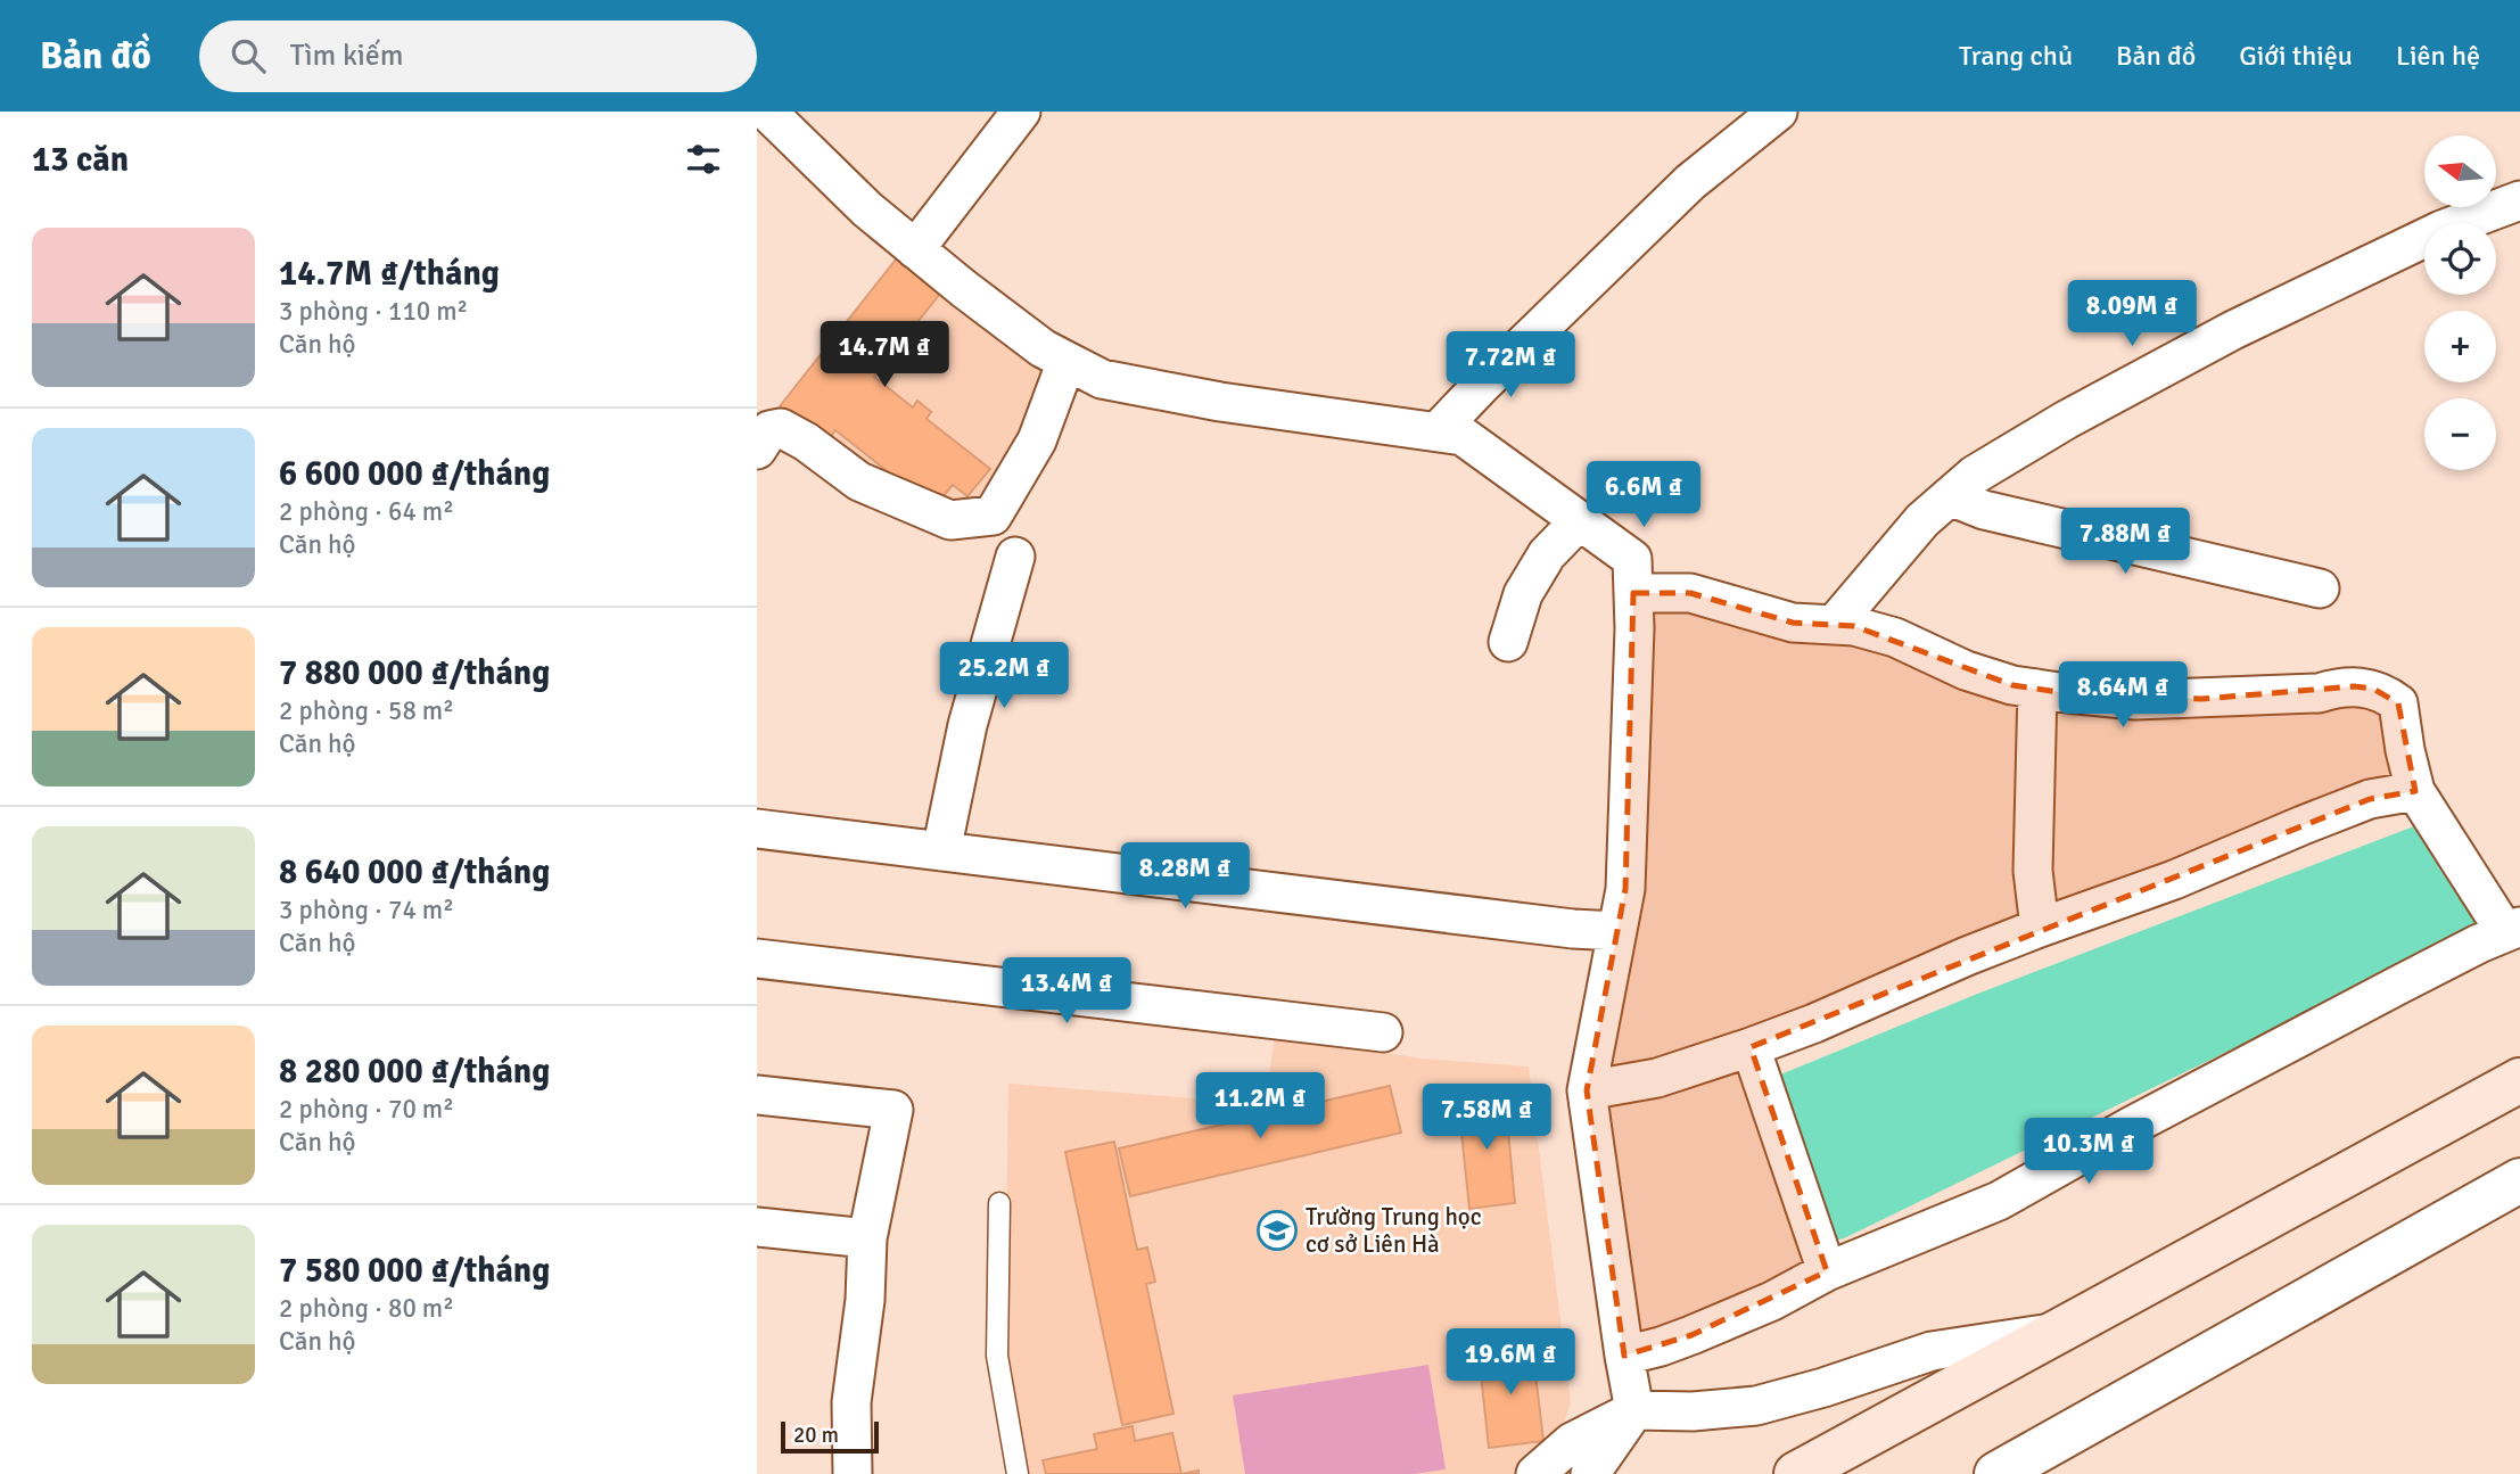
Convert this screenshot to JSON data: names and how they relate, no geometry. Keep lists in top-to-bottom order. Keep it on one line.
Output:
{"places":{"school or university":["Trường Trung học cơ sở Liên Hà"]},"scale_bar":"20 m","north":"left","page":{"header":"Bản đồ","search":"Tìm kiếm","nav":["Trang chủ","Bản đồ","Giới thiệu","Liên hệ"],"heading":"13 căn","map_buttons":["+","−"],"list":[{"name":"14.7M ₫/tháng","note":"3 phòng · 110 m² · Căn hộ"},{"name":"6 600 000 ₫/tháng","note":"2 phòng · 64 m² · Căn hộ"},{"name":"7 880 000 ₫/tháng","note":"2 phòng · 58 m² · Căn hộ"},{"name":"8 640 000 ₫/tháng","note":"3 phòng · 74 m² · Căn hộ"},{"name":"8 280 000 ₫/tháng","note":"2 phòng · 70 m² · Căn hộ"},{"name":"7 580 000 ₫/tháng","note":"2 phòng · 80 m² · Căn hộ"}],"price":["8.09M ₫","14.7M ₫","7.72M ₫","6.6M ₫","7.88M ₫","25.2M ₫","8.64M ₫","8.28M ₫","13.4M ₫","11.2M ₫","7.58M ₫","10.3M ₫","19.6M ₫"],"scale":"20 m"}}
